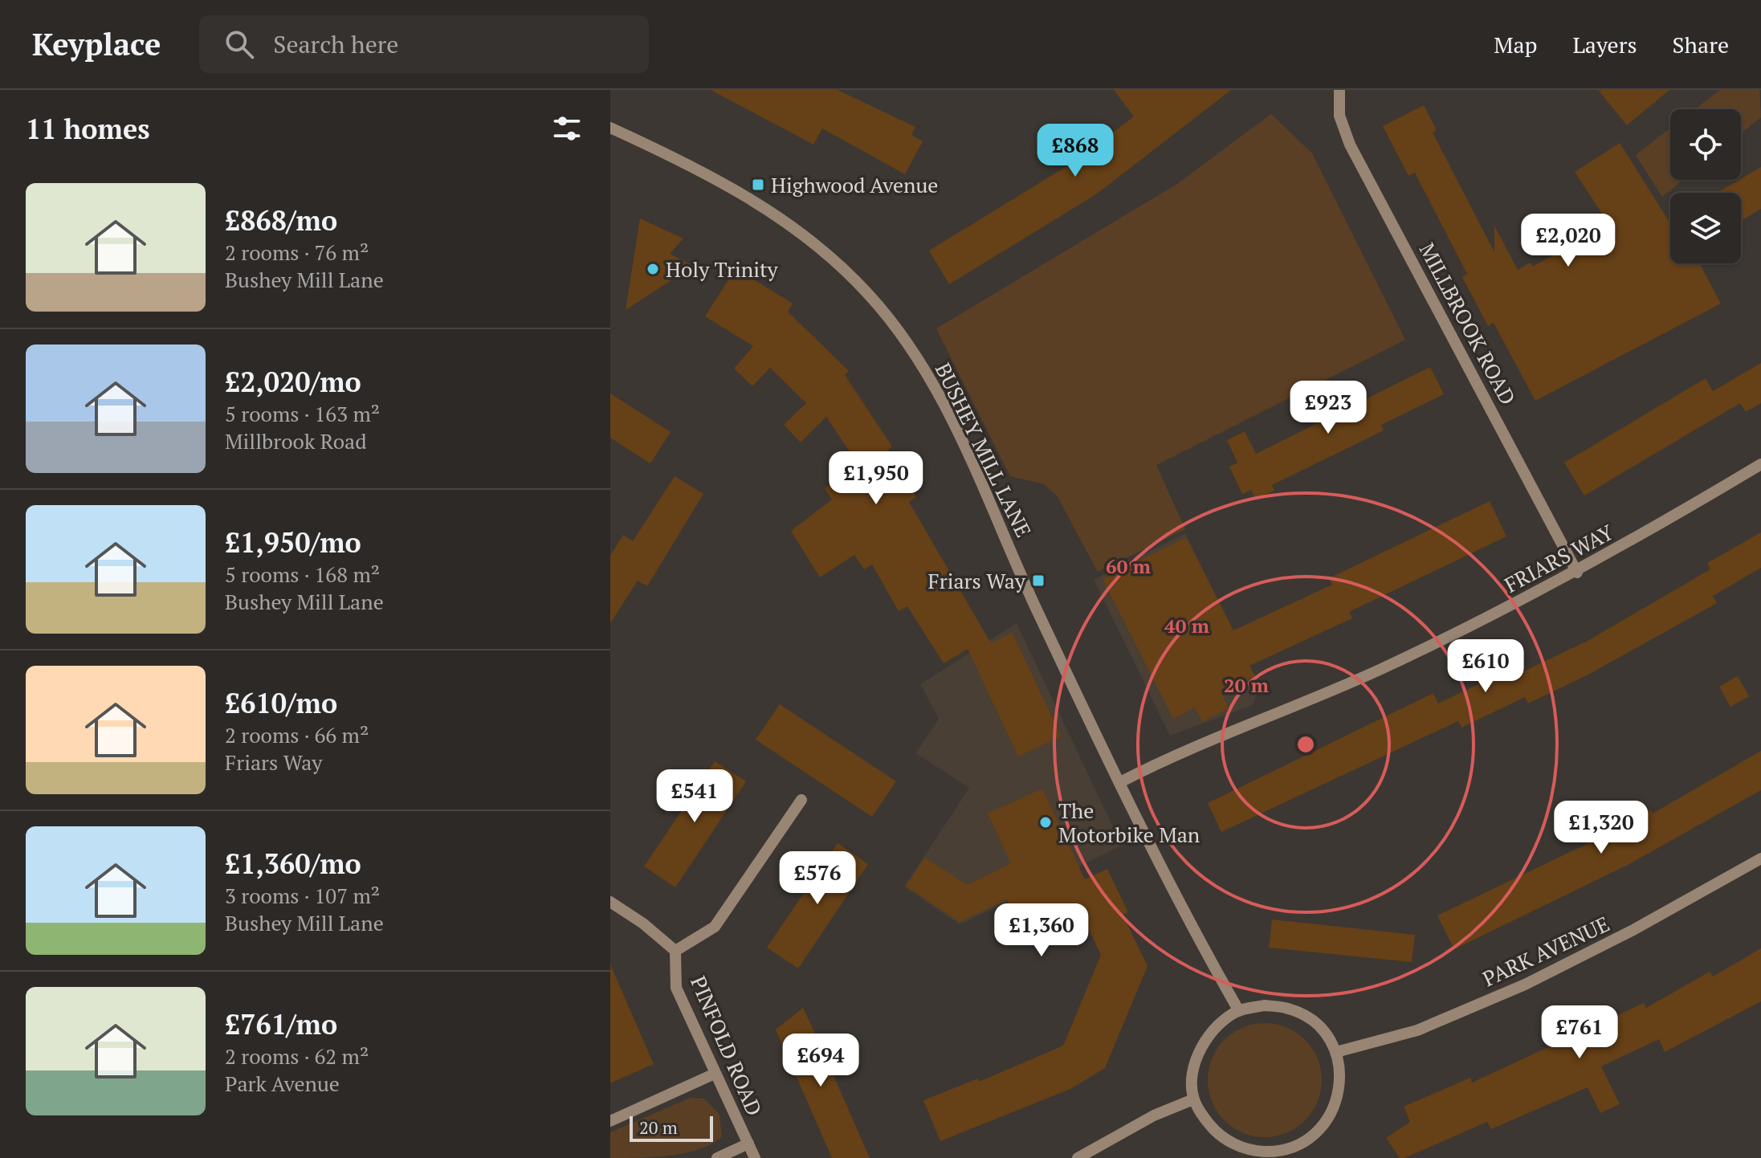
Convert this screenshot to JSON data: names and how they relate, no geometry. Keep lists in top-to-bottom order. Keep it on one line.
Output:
{"streets":{"street":["MILLBROOK ROAD","BUSHEY MILL LANE","FRIARS WAY","PARK AVENUE","PINFOLD ROAD"]},"crossings":[["MILLBROOK ROAD","FRIARS WAY"],["BUSHEY MILL LANE","FRIARS WAY"],["BUSHEY MILL LANE","PARK AVENUE"]],"places":{"transit":["Highwood Avenue","Friars Way"],"other":["Holy Trinity","The Motorbike Man"]},"scale_bar":"20 m","page":{"header":"Keyplace","search":"Search here","nav":["Map","Layers","Share"],"heading":"11 homes","price":["£868","£2,020","£923","£1,950","£610","£541","£1,320","£576","£1,360","£761","£694"],"list":[{"name":"£868/mo","note":"2 rooms · 76 m² · Bushey Mill Lane"},{"name":"£2,020/mo","note":"5 rooms · 163 m² · Millbrook Road"},{"name":"£1,950/mo","note":"5 rooms · 168 m² · Bushey Mill Lane"},{"name":"£610/mo","note":"2 rooms · 66 m² · Friars Way"},{"name":"£1,360/mo","note":"3 rooms · 107 m² · Bushey Mill Lane"},{"name":"£761/mo","note":"2 rooms · 62 m² · Park Avenue"}],"scale":"20 m"},"rings":["60 m","40 m","20 m"]}
